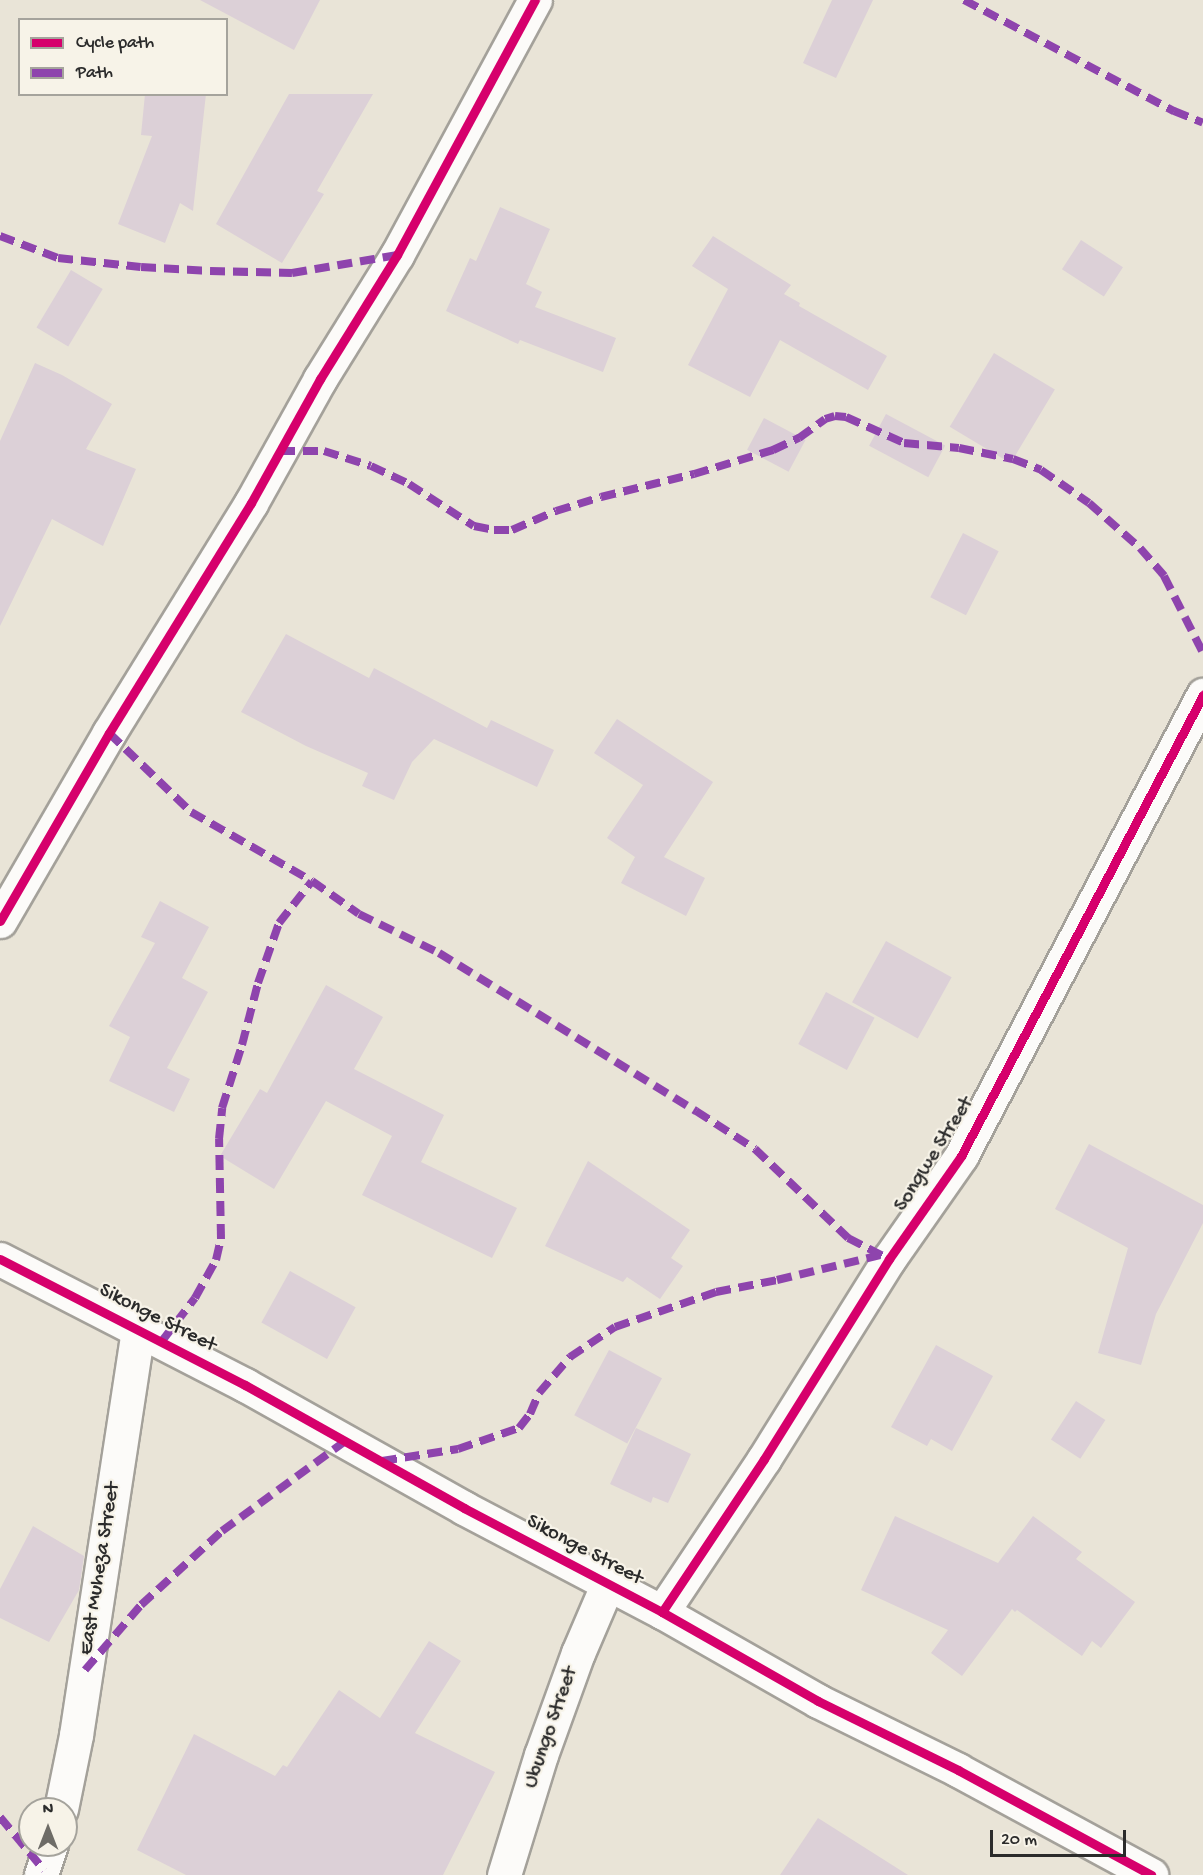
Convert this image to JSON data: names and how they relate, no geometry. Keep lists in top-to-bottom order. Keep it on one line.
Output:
{"streets":{"street":["Songwe Street","Sikonge Street","East Muheza Street","Ubungo Street"]},"crossings":[["Songwe Street","Sikonge Street"],["Sikonge Street","East Muheza Street"],["Sikonge Street","Ubungo Street"]],"legend":["Cycle path","Path"],"scale_bar":"20 m","north":"top"}
